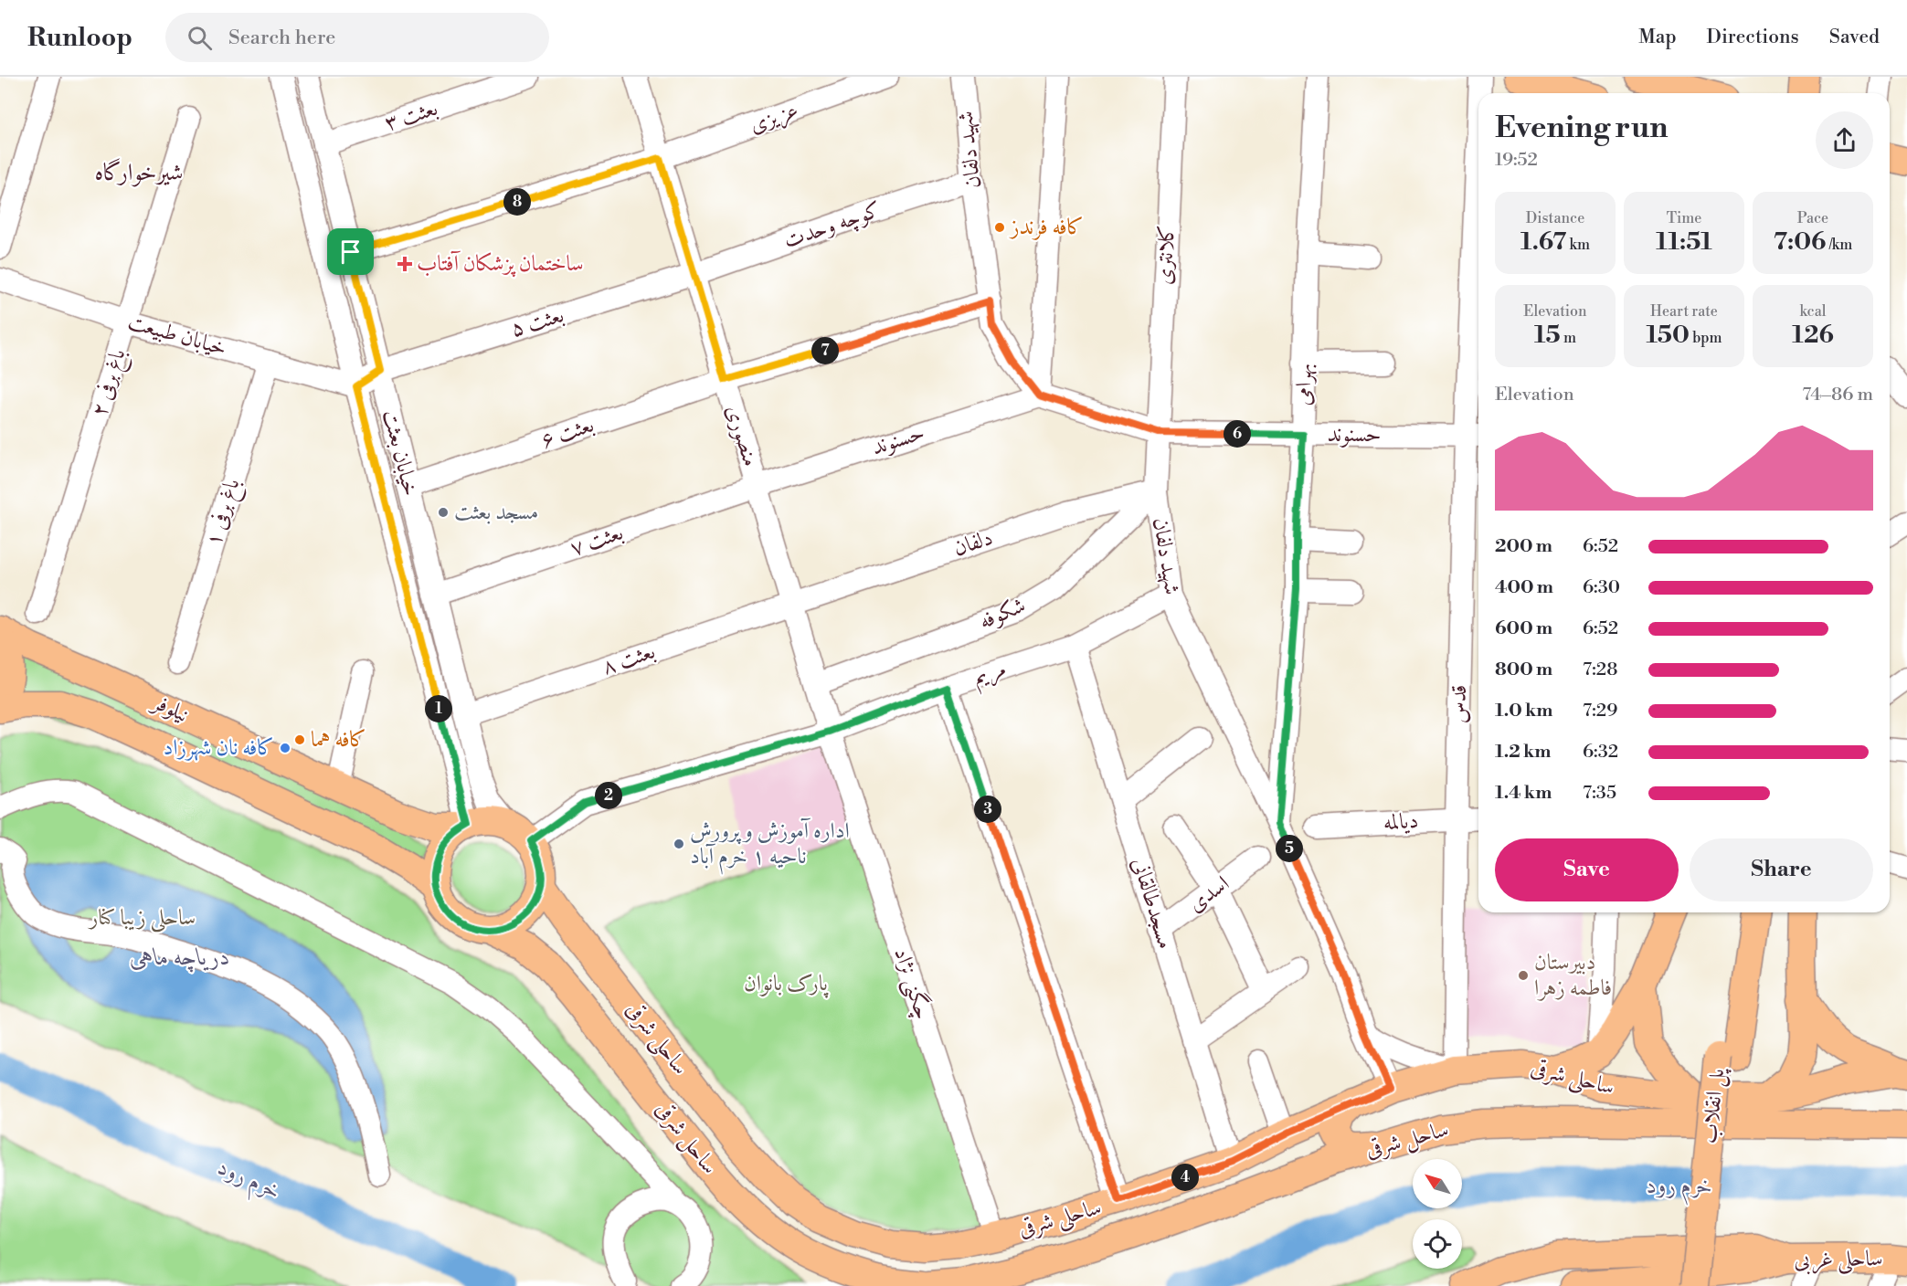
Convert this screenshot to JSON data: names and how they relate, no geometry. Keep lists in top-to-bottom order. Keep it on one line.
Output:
{"streets":{"main road":["نیلوفر","ساحلی شرقی","پل انقلاب","ساحل شرقی","ساحلی غربی"],"street":["بعثت ۳","عزیزی","شهید دلفان","کوچه وحدت","کلانتری","بعثت ۵","خیابان طبیعت","باغ برفی ۲","بهرامی","بعثت ۶","حسنوند","منصوری","خیابان بعثت","باغ برفی ۱","بعثت ۷","دلفان","شکوفه","بعثت ۸","مریم","قدس","دیالمه","اسدی","مسجدطالقانی","چگنی نژاد"]},"crossings":[["بعثت ۳","خیابان بعثت"],["عزیزی","منصوری"],["عزیزی","خیابان بعثت"],["شهید دلفان","کوچه وحدت"],["شهید دلفان","کلانتری"],["شهید دلفان","بهرامی"],["شهید دلفان","بعثت ۶"],["شهید دلفان","حسنوند"],["شهید دلفان","دلفان"],["شهید دلفان","شکوفه"],["شهید دلفان","مریم"],["شهید دلفان","ساحلی شرقی"],["کوچه وحدت","بعثت ۵"],["کوچه وحدت","منصوری"],["کلانتری","حسنوند"],["بعثت ۵","خیابان طبیعت"],["بعثت ۵","منصوری"],["بعثت ۵","خیابان بعثت"],["خیابان طبیعت","باغ برفی ۲"],["خیابان طبیعت","خیابان بعثت"],["خیابان طبیعت","باغ برفی ۱"],["بهرامی","حسنوند"],["بعثت ۶","منصوری"],["بعثت ۶","خیابان بعثت"],["حسنوند","منصوری"],["حسنوند","بعثت ۷"],["حسنوند","قدس"],["منصوری","بعثت ۷"],["منصوری","دلفان"],["منصوری","شکوفه"],["منصوری","بعثت ۸"],["منصوری","مریم"],["منصوری","چگنی نژاد"],["خیابان بعثت","بعثت ۷"],["خیابان بعثت","بعثت ۸"],["خیابان بعثت","مریم"],["خیابان بعثت","نیلوفر"],["خیابان بعثت","ساحلی شرقی"],["خیابان بعثت","ساحل شرقی"],["دلفان","شکوفه"],["دلفان","بعثت ۸"],["مریم","نیلوفر"],["مریم","مسجدطالقانی"],["مریم","چگنی نژاد"],["مریم","ساحلی شرقی"],["مریم","ساحل شرقی"],["قدس","دیالمه"],["قدس","ساحلی شرقی"],["نیلوفر","ساحلی شرقی"],["نیلوفر","ساحل شرقی"],["اسدی","مسجدطالقانی"],["مسجدطالقانی","ساحلی شرقی"],["چگنی نژاد","ساحلی شرقی"],["ساحلی شرقی","ساحل شرقی"]],"districts":["شیرخوارگاه"],"water":["دریاچه ماهی","خرم رود"],"parks":["ساحلی زیبا کنار","پارک بانوان"],"places":{"other":["کافه فرندز","مسجد بعثت","کافه هما","کافه نان شهرزاد","اداره آموزش و پرورش ناحیه ۱ خرم آباد","دبیرستان فاطمه زهرا"],"health":["ساختمان پزشکان آفتاب"]},"north":"top left","page":{"header":"Runloop","search":"Search here","nav":["Map","Directions","Saved"],"heading":["Evening run","19:52"],"stats":[["Distance","1.67 km"],["Time","11:51"],["Pace","7:06 /km"],["Elevation","15 m"],["Heart rate","150 bpm"],["kcal","126"]],"pins":["8","7","6","1","2","3","5","4"],"chart":["Elevation","74–86 m"],"list":[{"name":"200 m","note":"6:52"},{"name":"400 m","note":"6:30"},{"name":"600 m","note":"6:52"},{"name":"800 m","note":"7:28"},{"name":"1.0 km","note":"7:29"},{"name":"1.2 km","note":"6:32"},{"name":"1.4 km","note":"7:35"}],"buttons":["Save","Share"]}}
